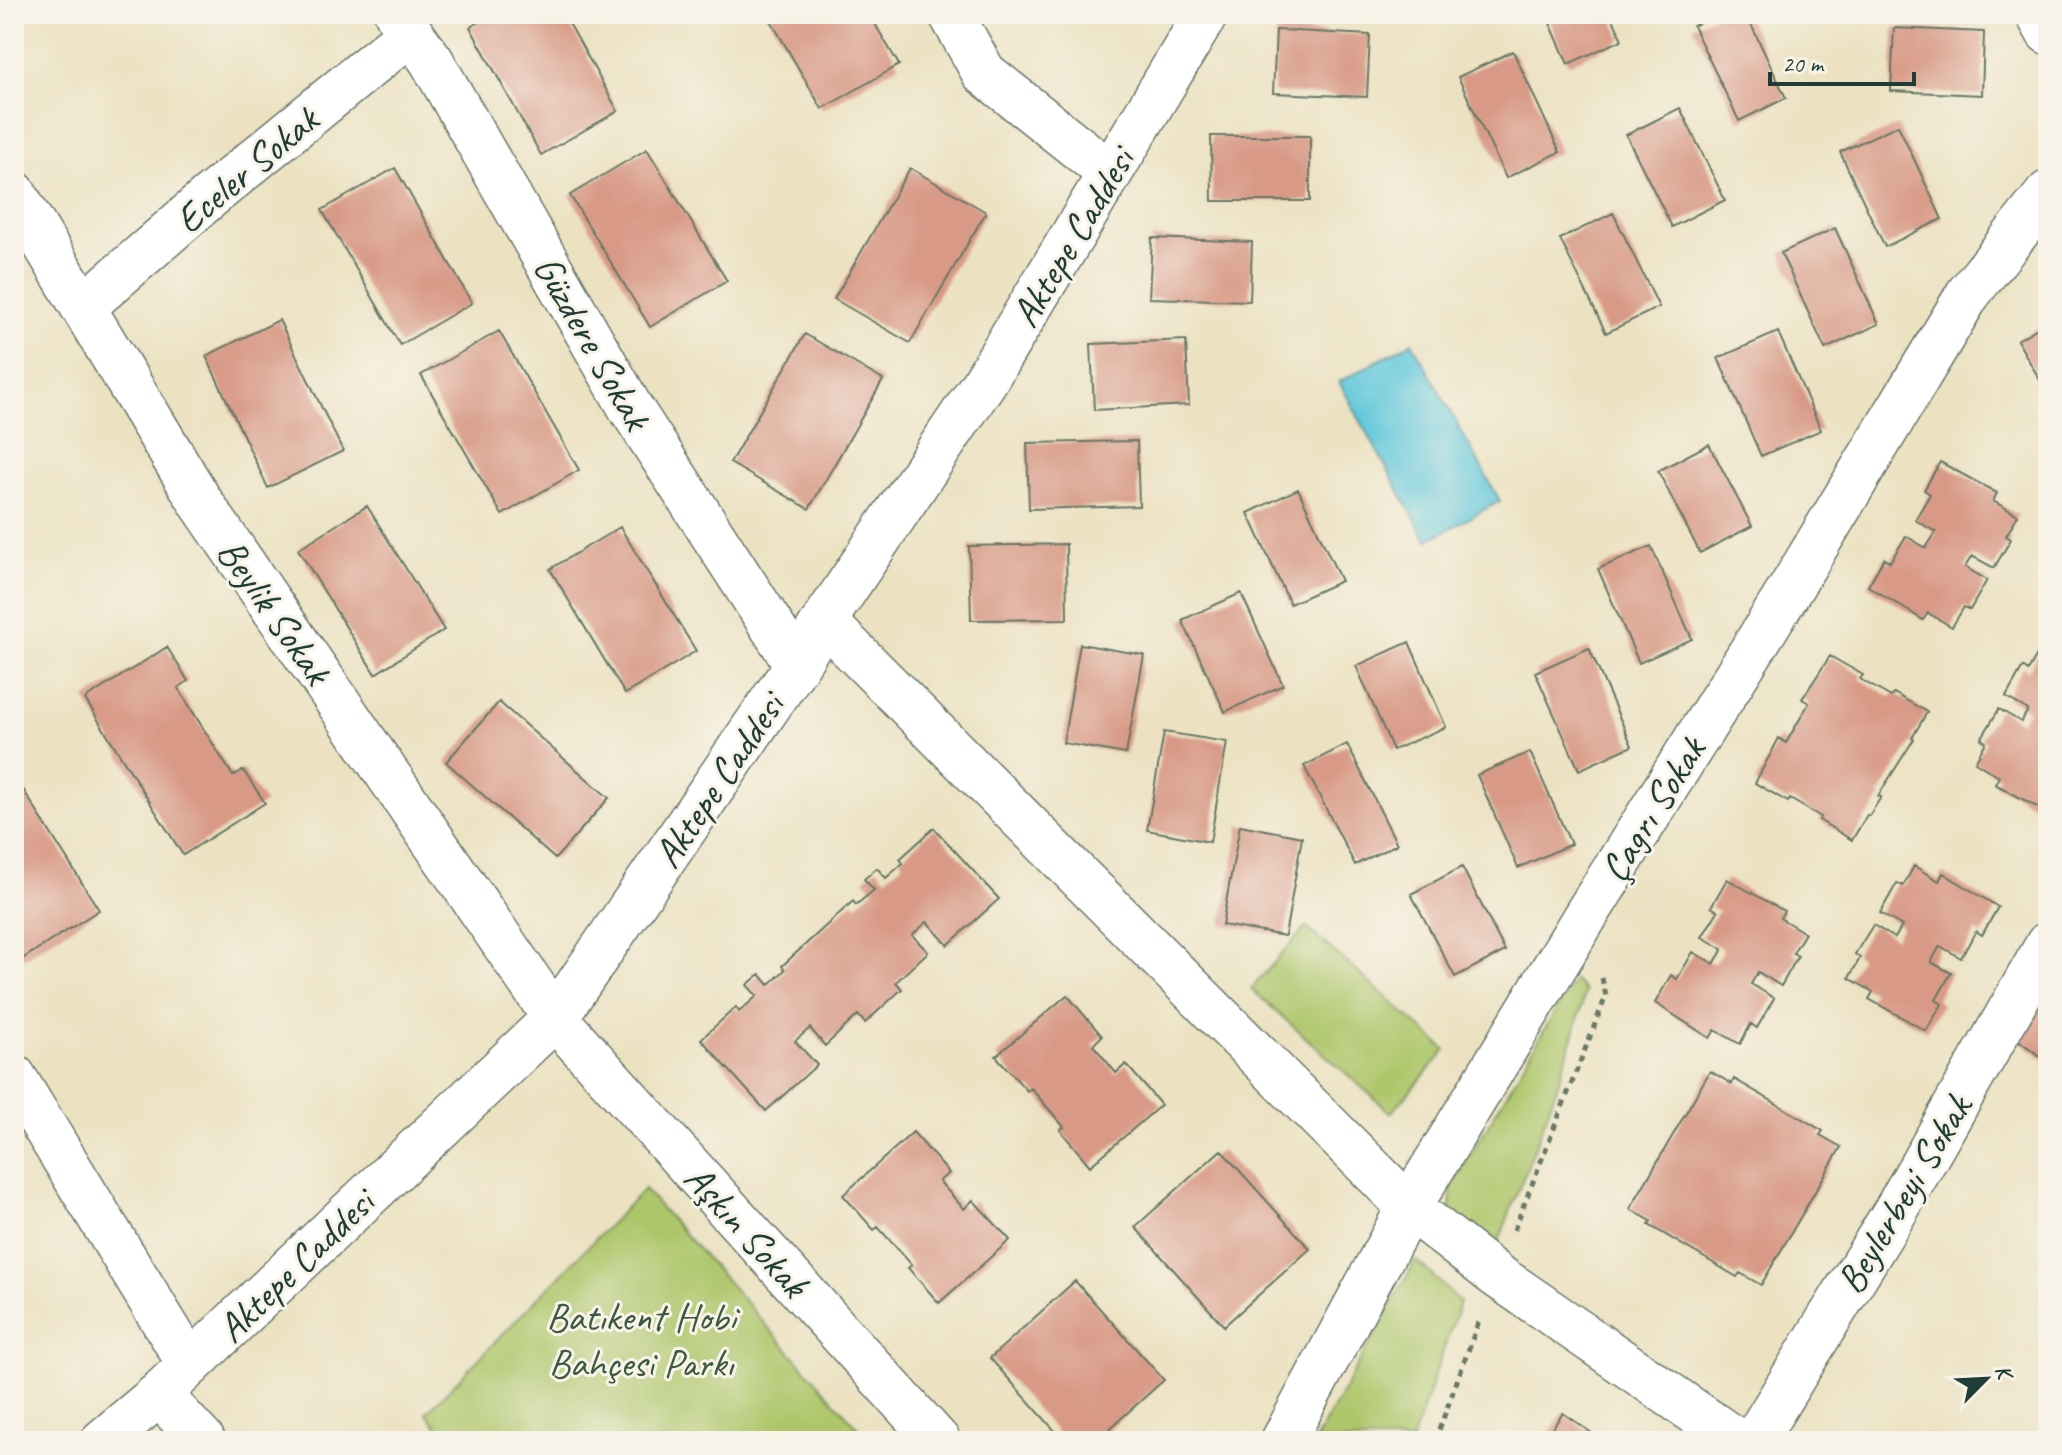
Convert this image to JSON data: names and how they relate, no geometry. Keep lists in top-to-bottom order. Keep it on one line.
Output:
{"streets":{"street":["Eceler Sokak","Aktepe Caddesi","Güzdere Sokak","Beylik Sokak","Çagrı Sokak","Beylerbeyi Sokak","Aşkın Sokak"]},"crossings":[["Eceler Sokak","Güzdere Sokak"],["Eceler Sokak","Beylik Sokak"],["Aktepe Caddesi","Güzdere Sokak"],["Aktepe Caddesi","Beylik Sokak"],["Aktepe Caddesi","Aşkın Sokak"],["Beylik Sokak","Aşkın Sokak"]],"parks":["Batıkent Hobi Bahçesi Parkı"],"scale_bar":"20 m","north":"top right"}
